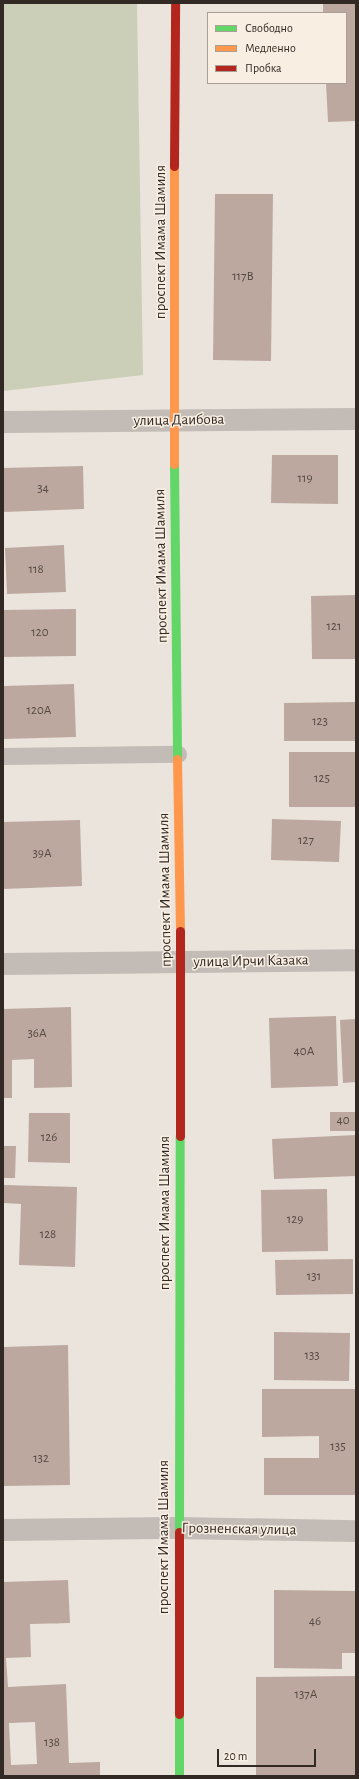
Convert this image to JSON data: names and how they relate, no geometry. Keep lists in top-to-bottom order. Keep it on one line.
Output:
{"streets":{"main road":["проспект Имама Шамиля"],"street":["улица Даибова","улица Ирчи Казака","Грозненская улица"]},"crossings":[["проспект Имама Шамиля","улица Даибова"],["проспект Имама Шамиля","улица Ирчи Казака"],["проспект Имама Шамиля","Грозненская улица"]],"house_numbers":["117В","119","34","118","121","120","120А","123","125","127","39А","36А","40А","40","126","129","128","131","133","135","132","46","137А","138"],"legend":["Свободно","Медленно","Пробка"],"scale_bar":"20 m"}
